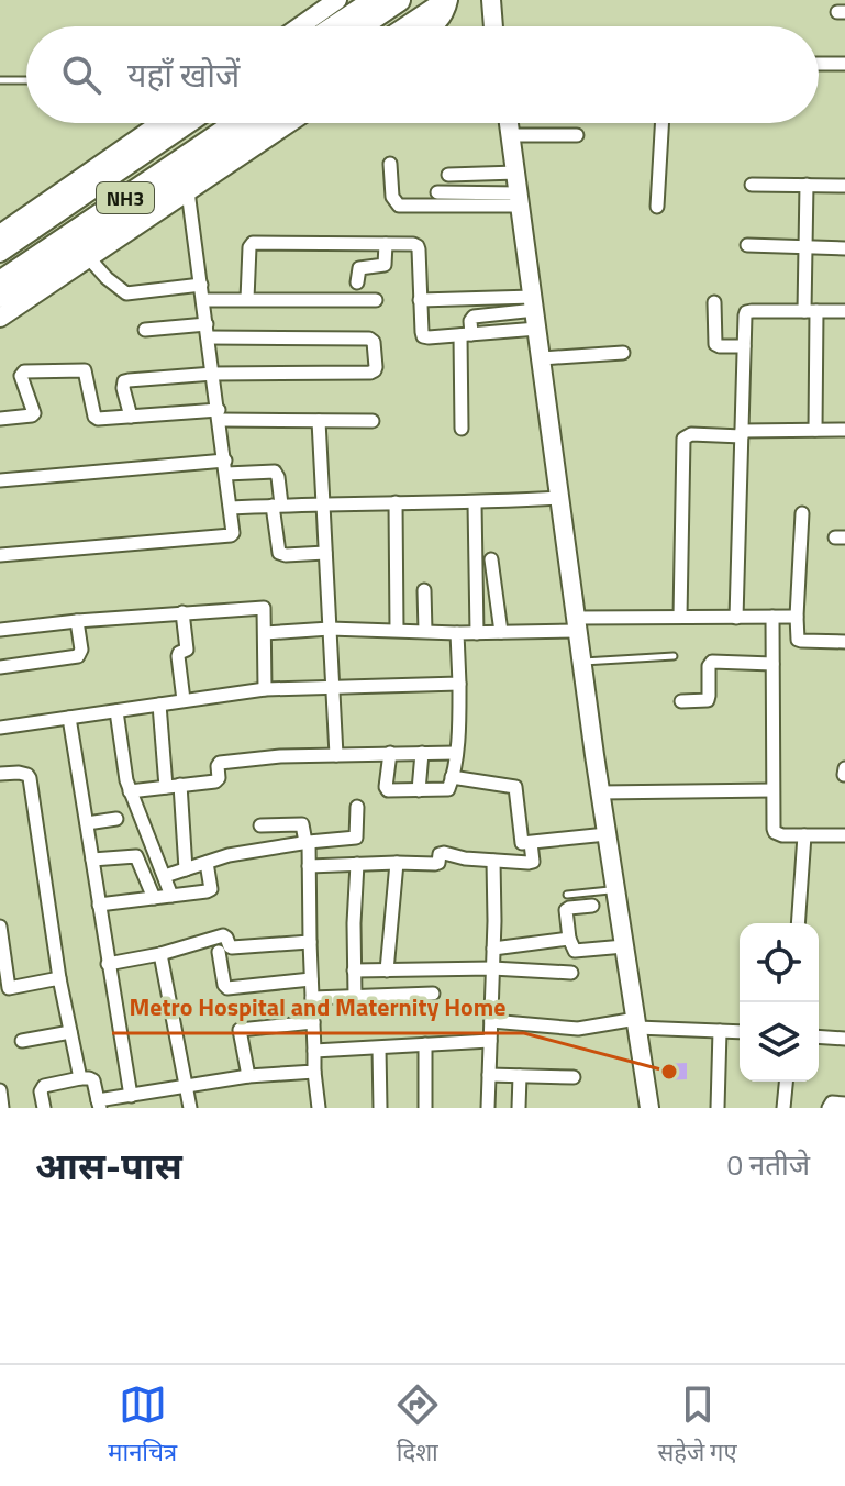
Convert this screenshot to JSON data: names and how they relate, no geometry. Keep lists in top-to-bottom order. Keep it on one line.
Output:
{"streets":{"highway":["NH3"]},"places":["Metro Hospital and Maternity Home"],"page":{"search":"यहाँ खोजें","heading":["आस-पास","0 नतीजे"],"nav":["मानचित्र","दिशा","सहेजे गए"]}}
